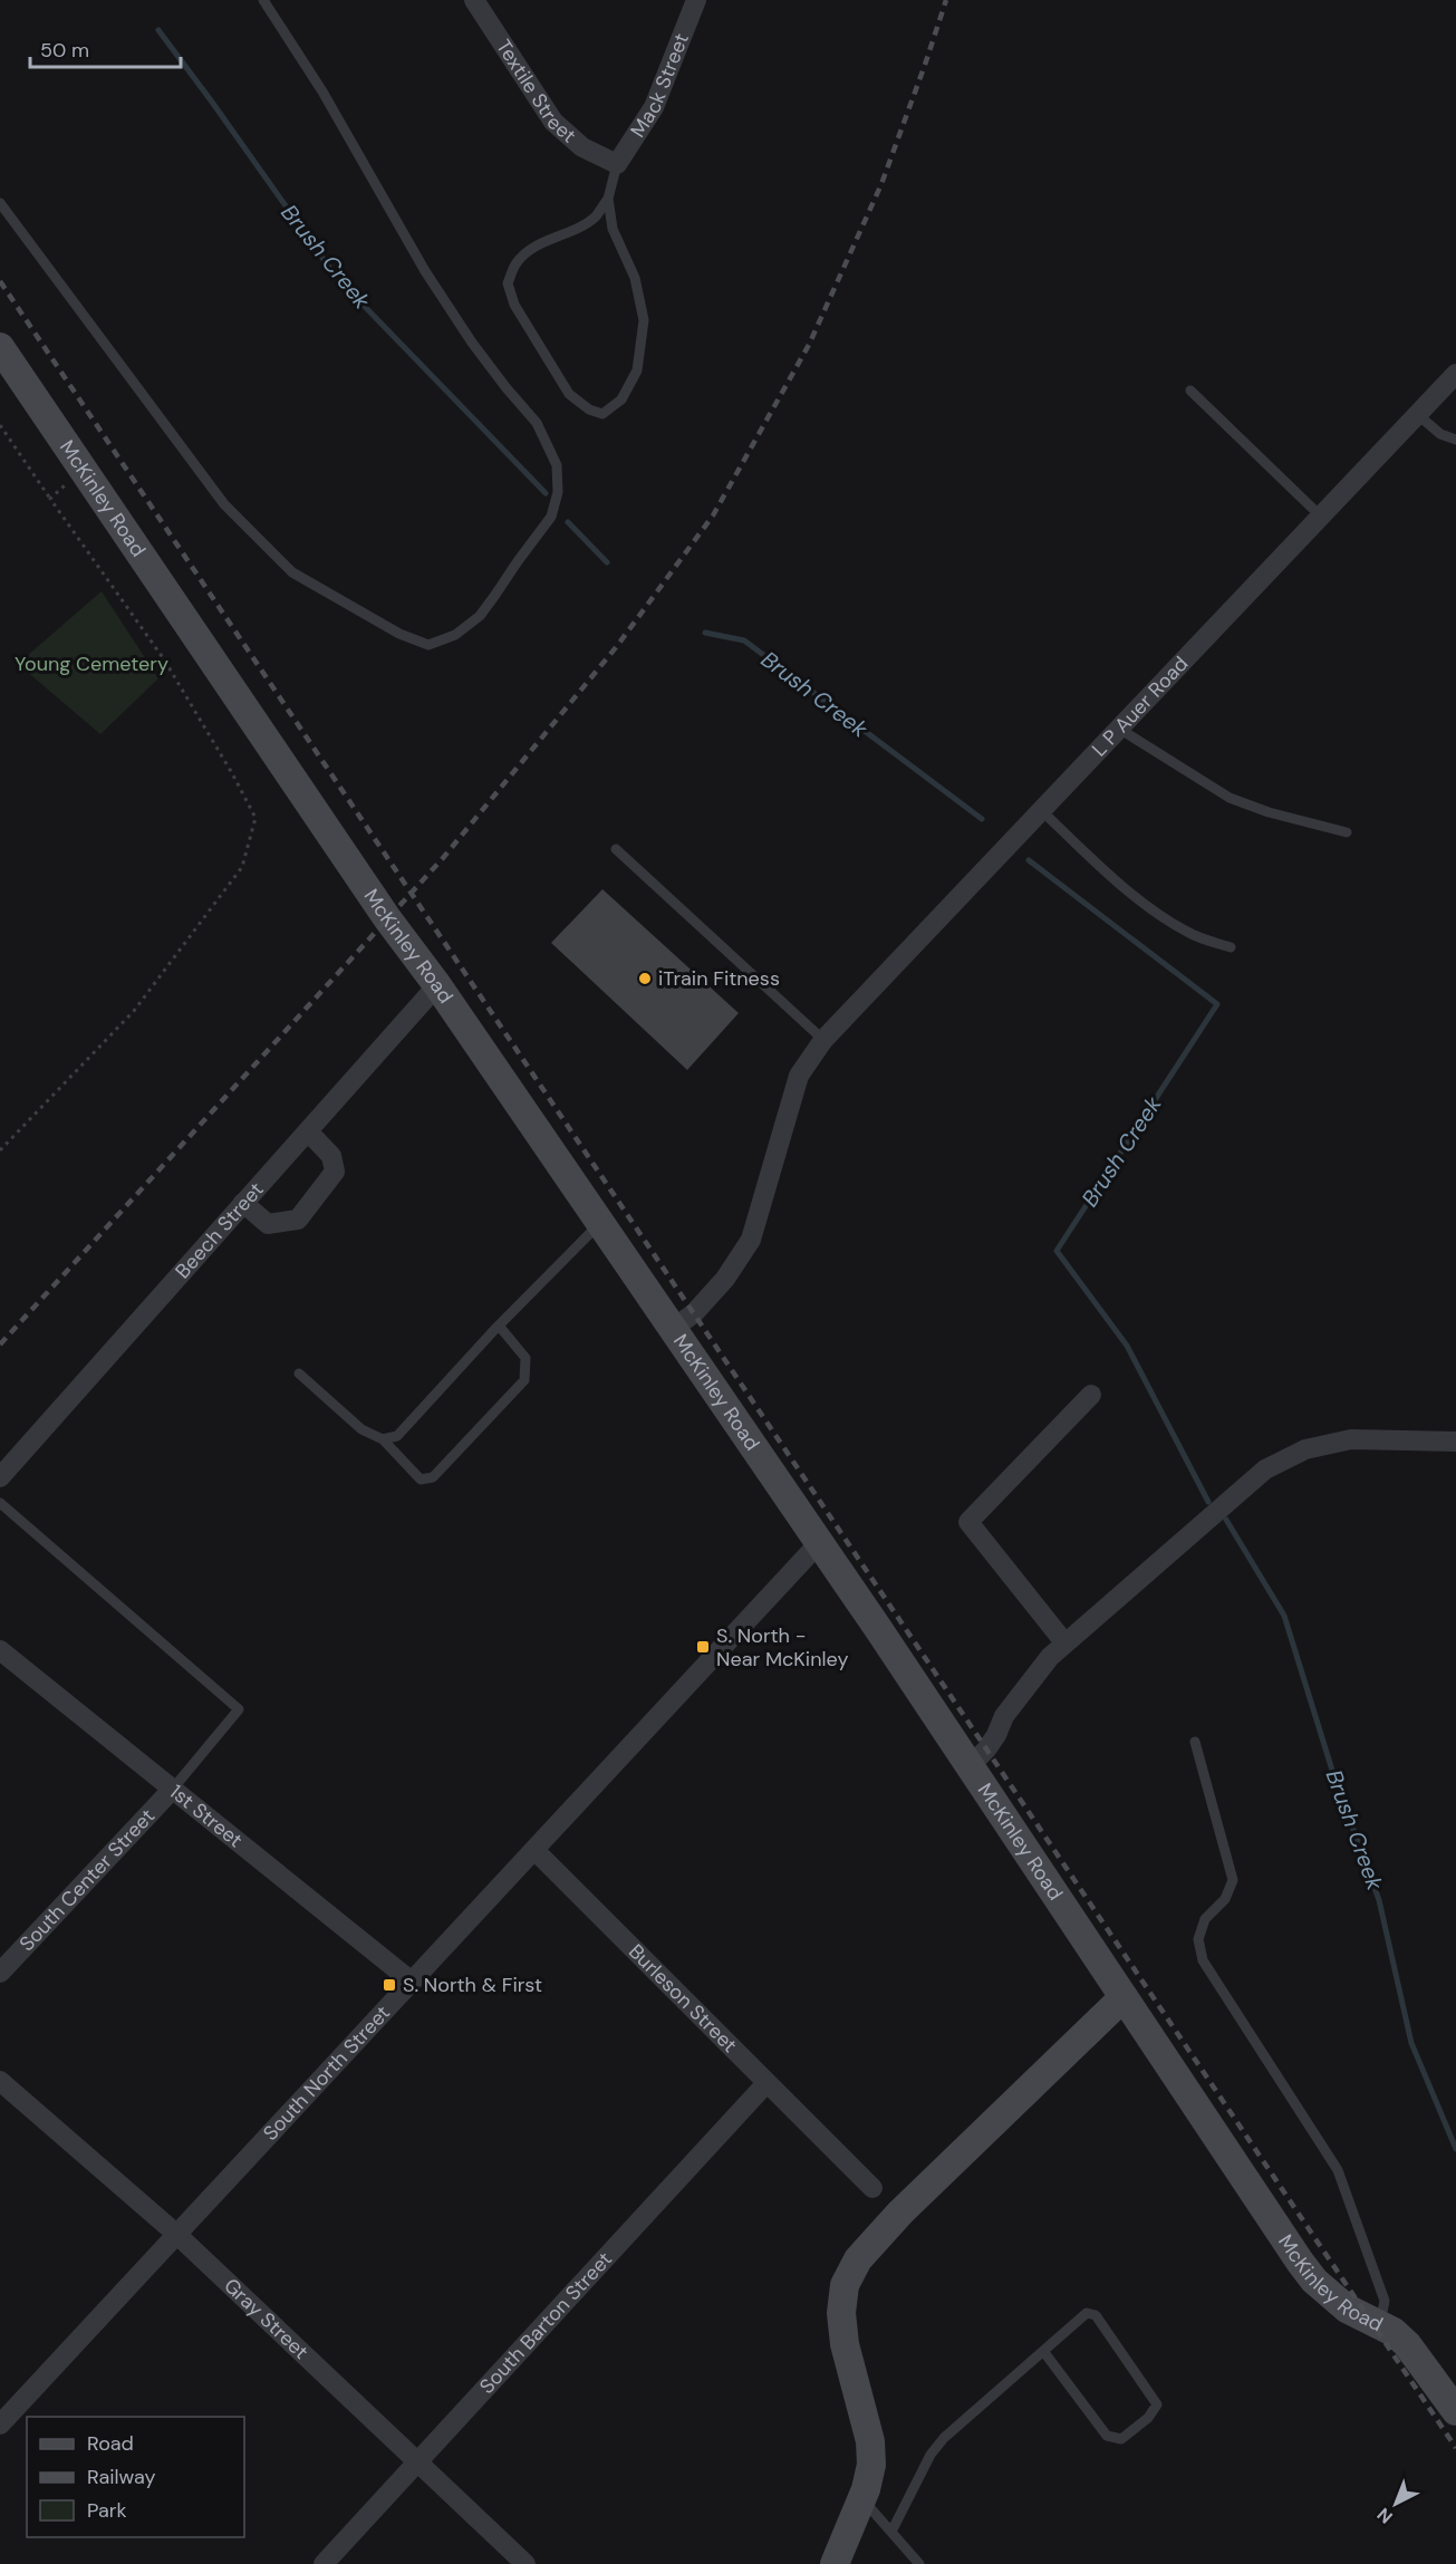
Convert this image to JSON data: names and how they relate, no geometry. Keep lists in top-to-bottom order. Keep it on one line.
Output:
{"streets":{"street":["Mack Street","Textile Street","McKinley Road","L P Auer Road","Beech Street","1st Street","South Center Street","Burleson Street","South North Street","Gray Street","South Barton Street"]},"crossings":[["Mack Street","Textile Street"],["McKinley Road","L P Auer Road"],["McKinley Road","Beech Street"],["McKinley Road","South North Street"],["1st Street","South Center Street"],["1st Street","South North Street"],["Burleson Street","South North Street"],["Burleson Street","South Barton Street"],["South North Street","Gray Street"],["Gray Street","South Barton Street"]],"water":["Brush Creek"],"parks":["Young Cemetery"],"places":{"other":["iTrain Fitness"],"transit":["S. North - Near McKinley","S. North & First"]},"legend":["Road","Railway","Park"],"scale_bar":"50 m","north":"bottom left"}
